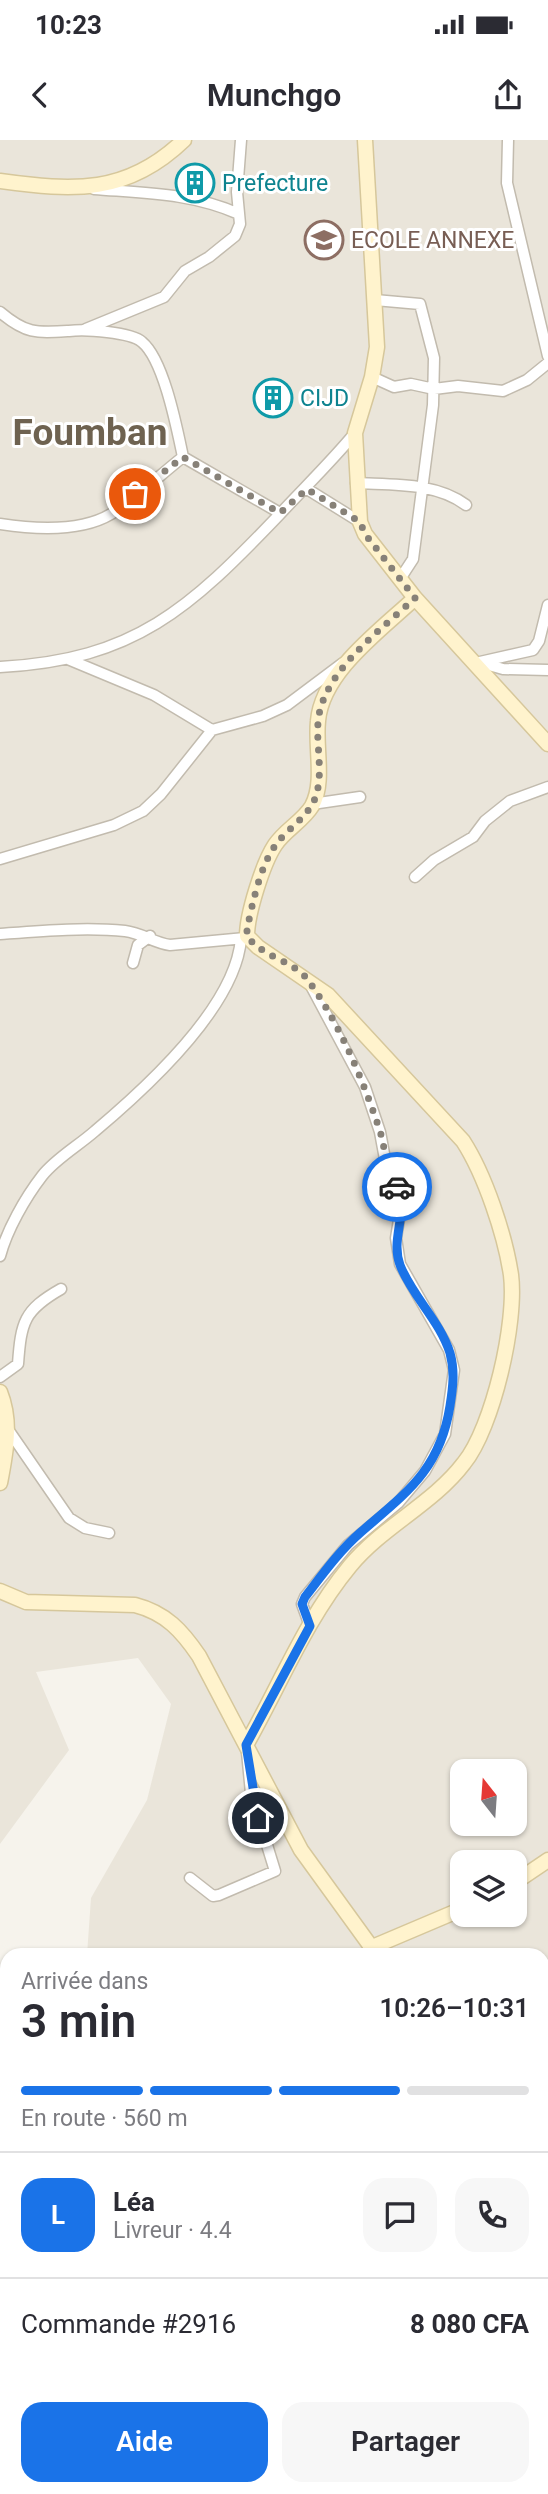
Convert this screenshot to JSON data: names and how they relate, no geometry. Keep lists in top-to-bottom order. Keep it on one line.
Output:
{"districts":["Foumban"],"places":{"building":["Prefecture","CIJD"],"school or university":["ECOLE ANNEXE"]},"north":"top","page":{"status":"10:23","header":"Munchgo","heading":["3 min","Arrivée dans","10:26–10:31"],"panel":["Léa","Livreur · 4.4","Commande #2916","8 080 CFA"],"bar":"En route · 560 m","round":"L","buttons":["Aide","Partager"]}}
